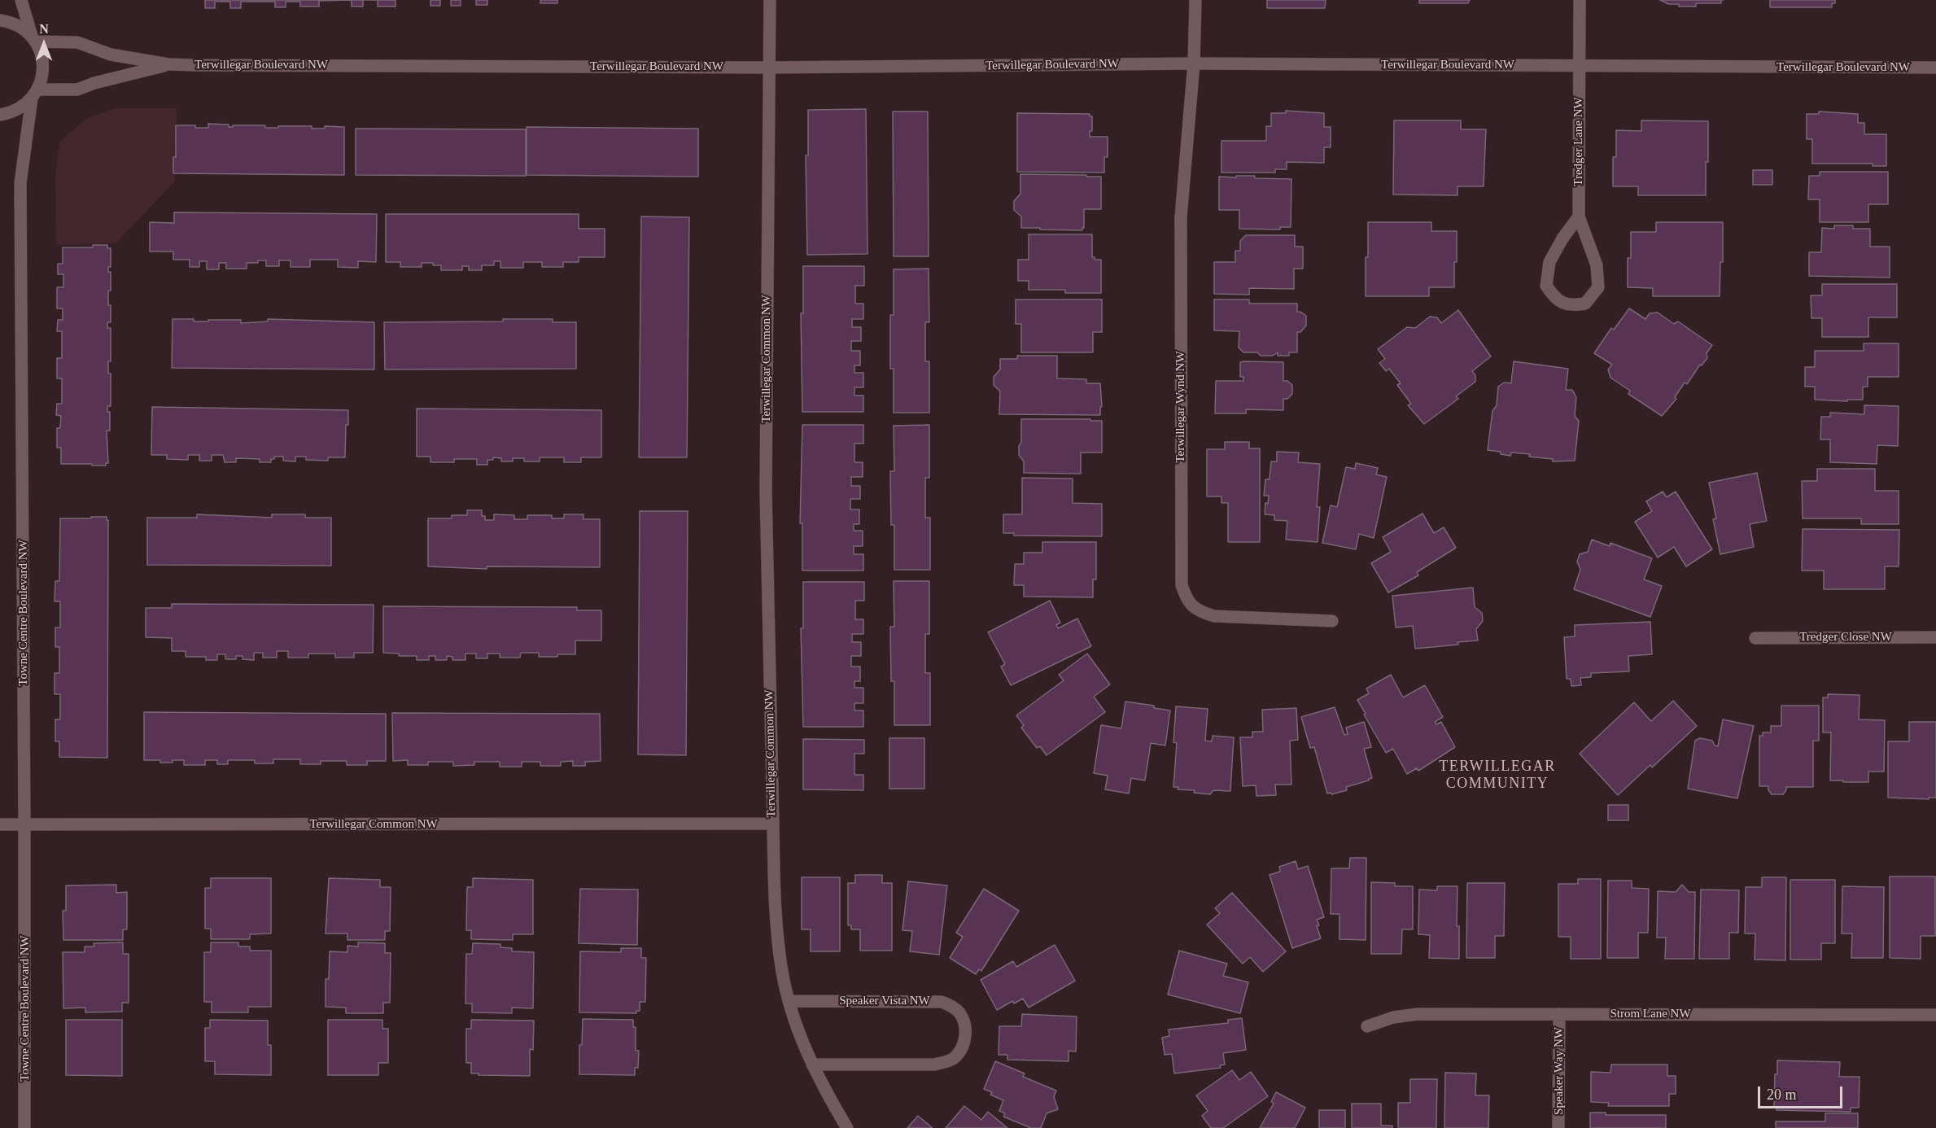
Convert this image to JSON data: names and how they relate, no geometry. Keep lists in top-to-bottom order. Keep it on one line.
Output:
{"streets":{"street":["Terwillegar Boulevard NW","Tredger Lane NW","Terwillegar Common NW","Terwillegar Wynd NW","Towne Centre Boulevard NW","Tredger Close NW","Speaker Vista NW","Strom Lane NW","Speaker Way NW"]},"crossings":[["Terwillegar Boulevard NW","Tredger Lane NW"],["Terwillegar Boulevard NW","Terwillegar Common NW"],["Terwillegar Boulevard NW","Terwillegar Wynd NW"],["Terwillegar Boulevard NW","Towne Centre Boulevard NW"],["Terwillegar Common NW","Towne Centre Boulevard NW"],["Strom Lane NW","Speaker Way NW"]],"districts":["TERWILLEGAR COMMUNITY"],"scale_bar":"20 m","north":"top"}
